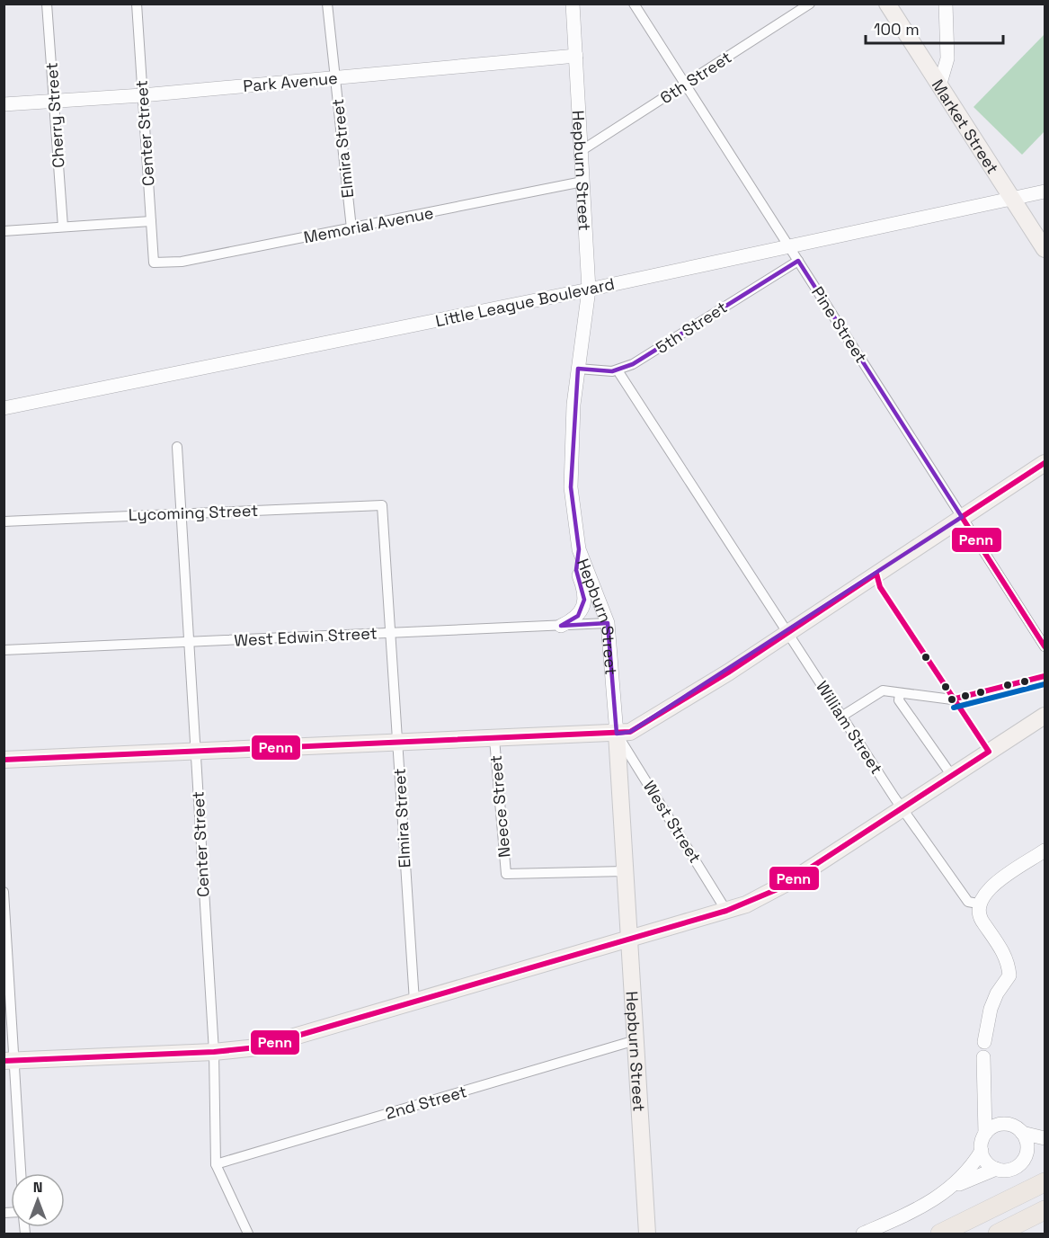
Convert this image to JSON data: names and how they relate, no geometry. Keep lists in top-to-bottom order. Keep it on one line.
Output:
{"streets":{"main road":["Market Street","Hepburn Street"],"street":["6th Street","Park Avenue","Cherry Street","Center Street","Elmira Street","Memorial Avenue","Little League Boulevard","Pine Street","5th Street","Lycoming Street","West Edwin Street","William Street","Neece Street","West Street","2nd Street"]},"crossings":[["6th Street","Hepburn Street"],["6th Street","Pine Street"],["Park Avenue","Cherry Street"],["Park Avenue","Center Street"],["Park Avenue","Elmira Street"],["Park Avenue","Hepburn Street"],["Market Street","Little League Boulevard"],["Center Street","Memorial Avenue"],["Center Street","Lycoming Street"],["Center Street","West Edwin Street"],["Center Street","2nd Street"],["Elmira Street","Memorial Avenue"],["Elmira Street","Lycoming Street"],["Elmira Street","West Edwin Street"],["Hepburn Street","Memorial Avenue"],["Hepburn Street","Little League Boulevard"],["Hepburn Street","5th Street"],["Hepburn Street","West Edwin Street"],["Hepburn Street","Neece Street"],["Hepburn Street","West Street"],["Hepburn Street","2nd Street"],["Little League Boulevard","Pine Street"],["Pine Street","5th Street"],["5th Street","William Street"]],"lines":["transit line Penn"],"scale_bar":"100 m","north":"top"}
